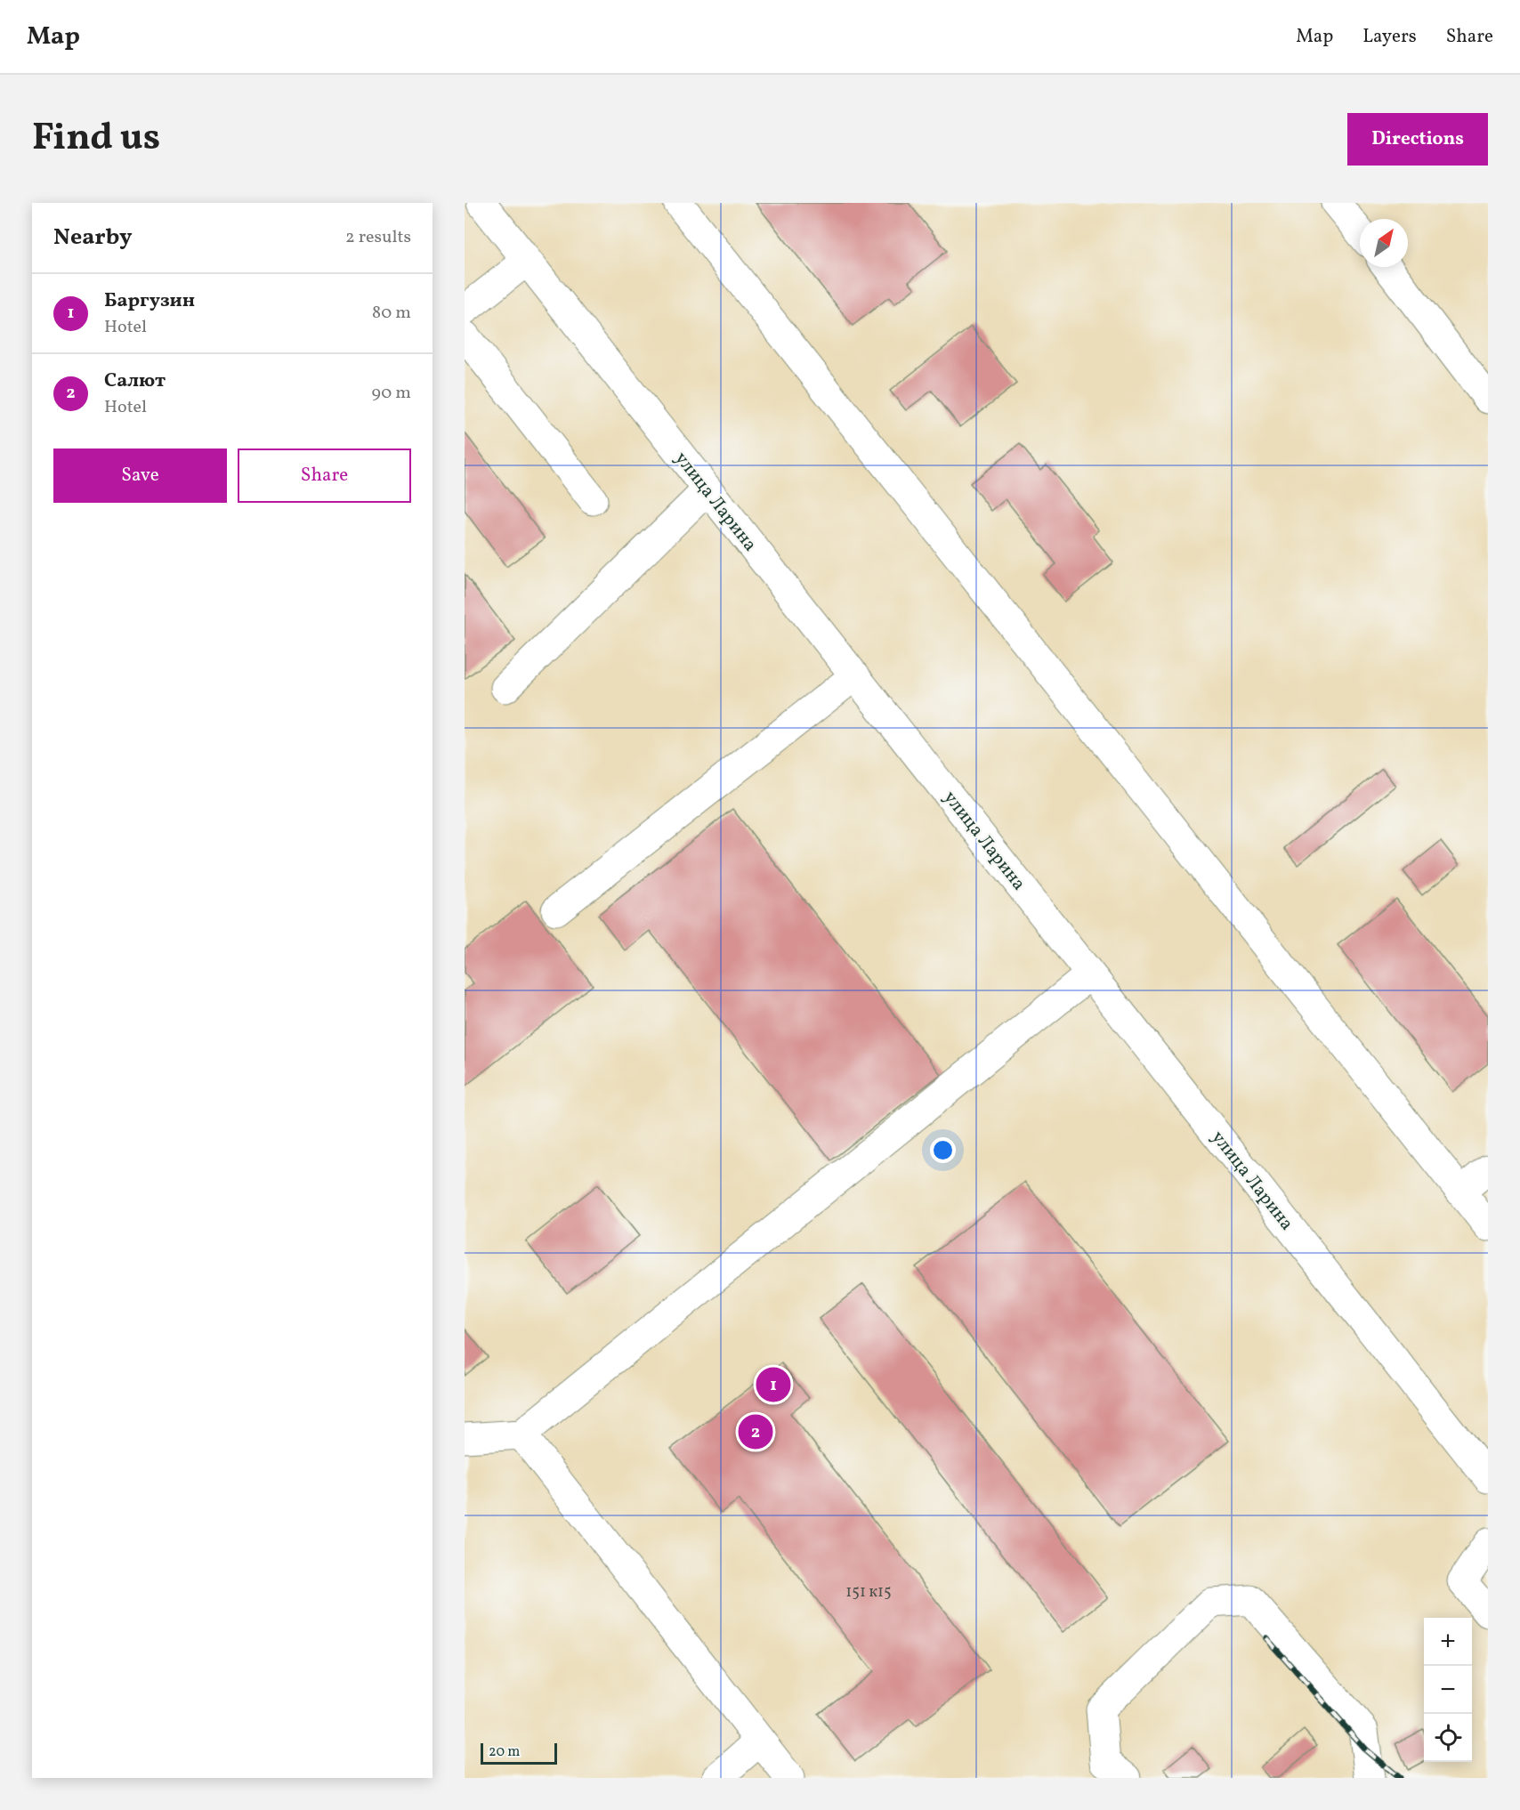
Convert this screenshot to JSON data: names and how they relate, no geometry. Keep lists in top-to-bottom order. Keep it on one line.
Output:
{"streets":{"street":["улица Ларина"]},"house_numbers":["151 к15"],"scale_bar":"20 m","north":"top right","page":{"header":"Map","nav":["Map","Layers","Share"],"title":"Find us","buttons":["Directions",["Save","Share"]],"heading":["Nearby","2 results"],"list":[{"mark":"1","name":"Баргузин","note":"Hotel","value":"80 m"},{"mark":"2","name":"Салют","note":"Hotel","value":"90 m"}],"pins":["1","2"],"map_buttons":["+","−"],"scale":"20 m"}}
